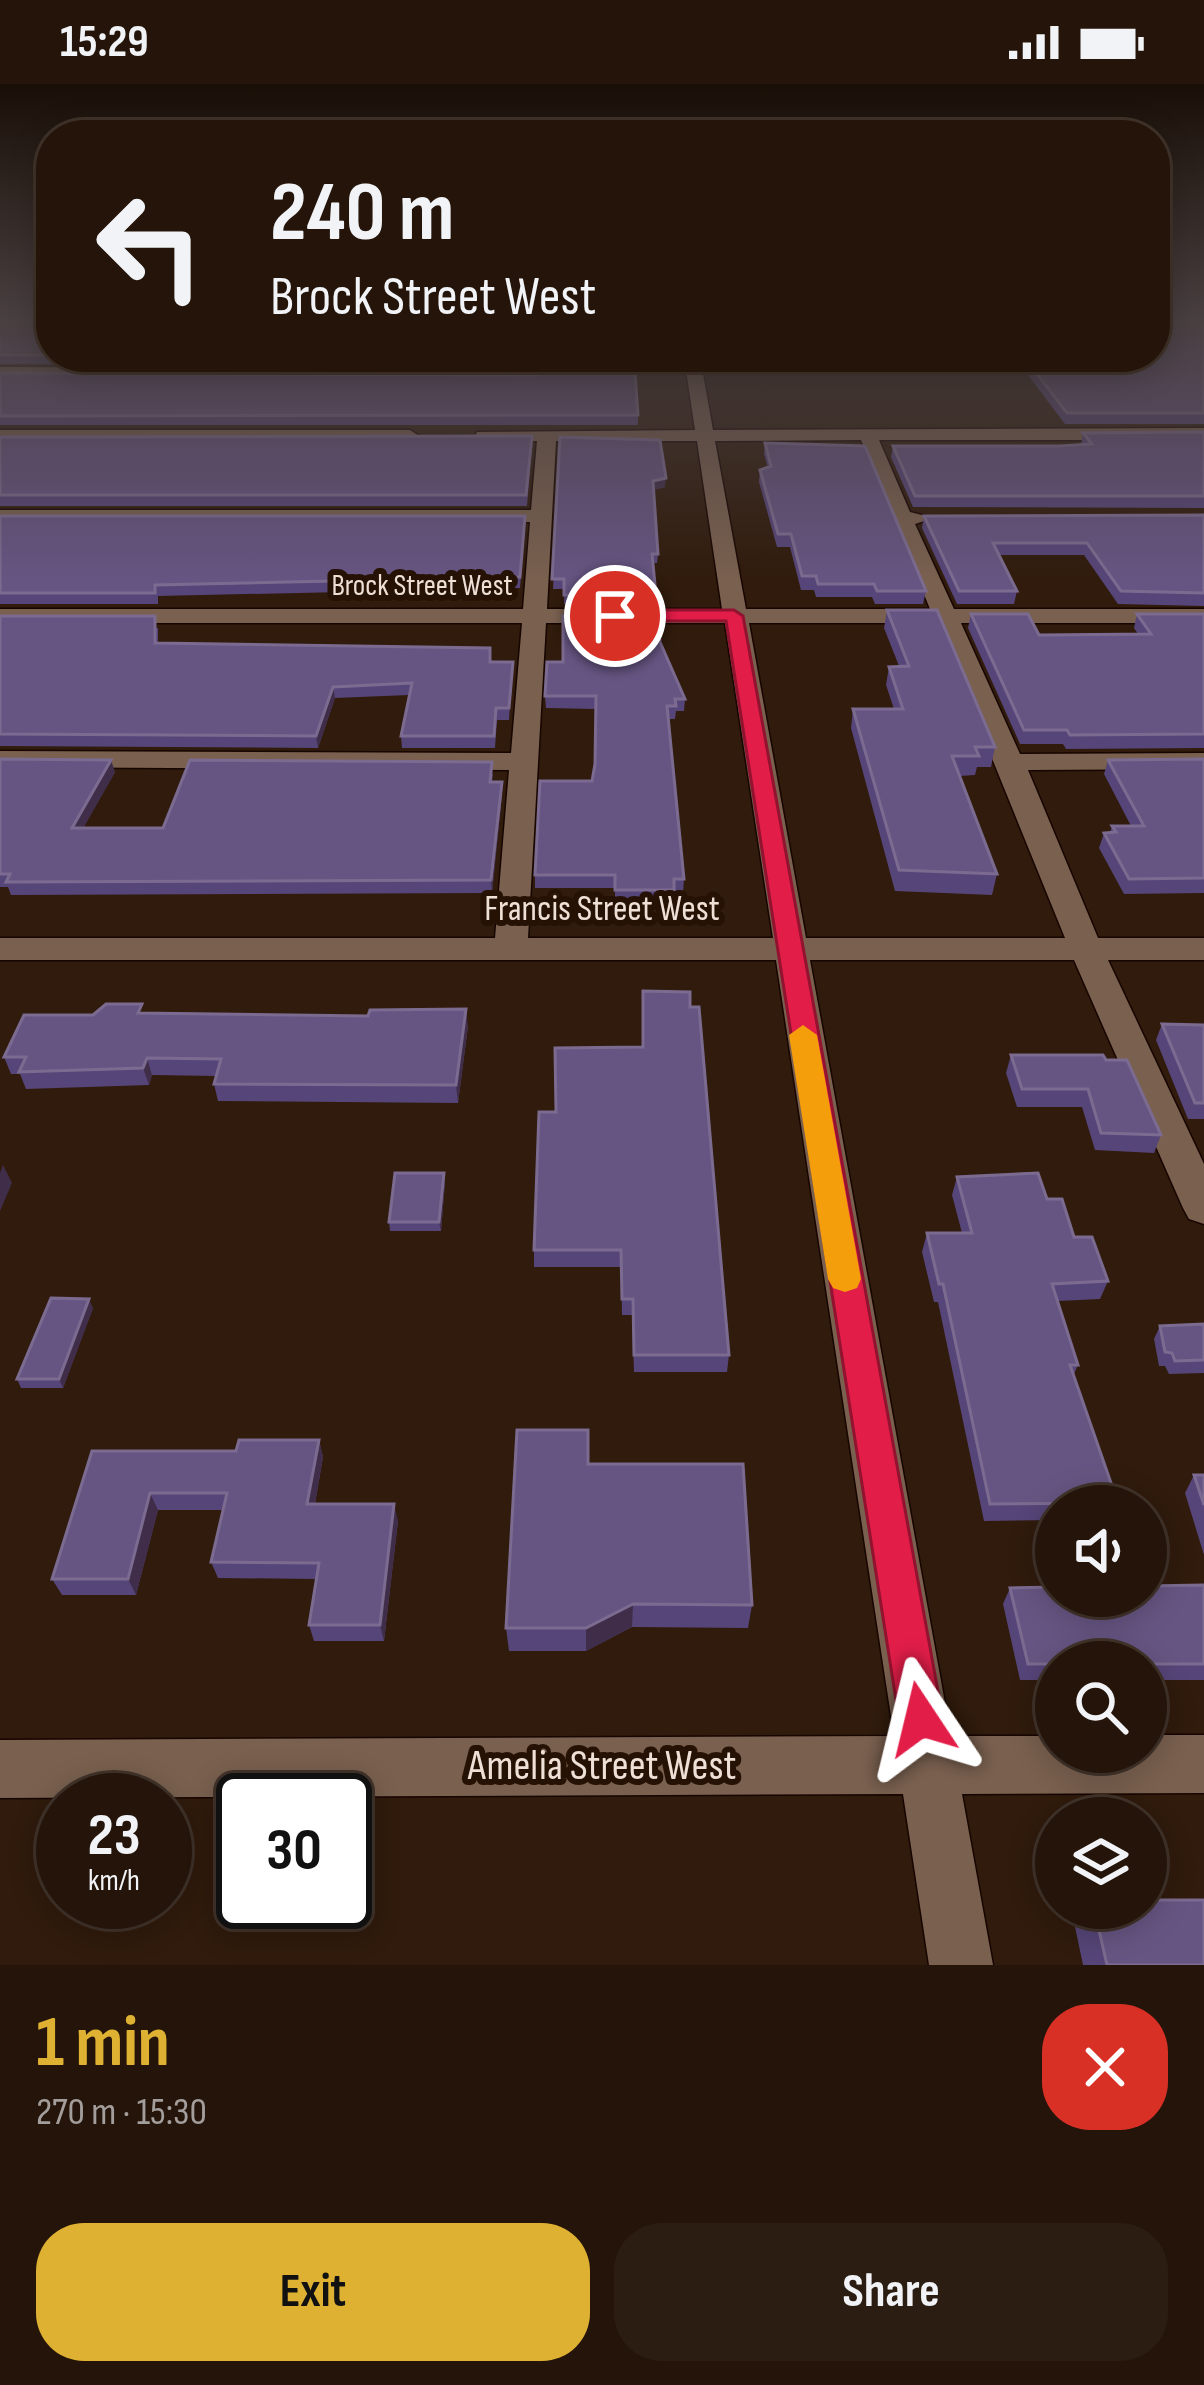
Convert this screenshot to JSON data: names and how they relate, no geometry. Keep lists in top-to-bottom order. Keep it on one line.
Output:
{"streets":{"street":["Brock Street West","Francis Street West","Amelia Street West"]},"page":{"status":"15:29","turn":["240 m","Brock Street West"],"speed":"23 km/h","limit":"30","heading":["1 min","270 m · 15:30"],"buttons":["Exit","Share"]}}
